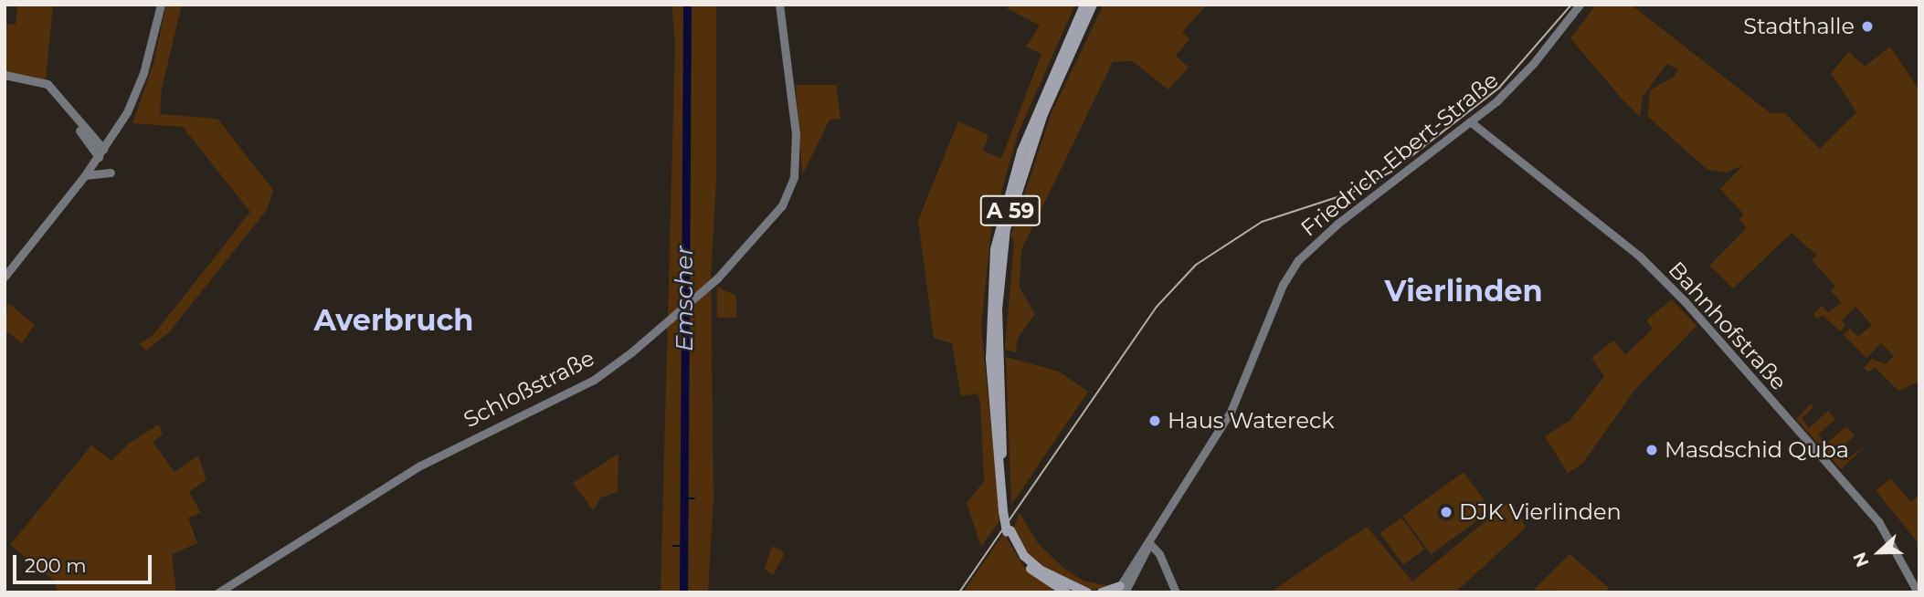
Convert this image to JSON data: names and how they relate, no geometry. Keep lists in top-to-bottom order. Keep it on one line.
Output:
{"streets":{"highway":["A 59"],"street":["Friedrich-Ebert-Straße","Bahnhofstraße","Schloßstraße"]},"crossings":[["Friedrich-Ebert-Straße","Bahnhofstraße"]],"districts":["Vierlinden","Averbruch"],"water":["Emscher"],"places":["Stadthalle","Haus Watereck","Masdschid Quba","DJK Vierlinden"],"scale_bar":"200 m","north":"left"}
